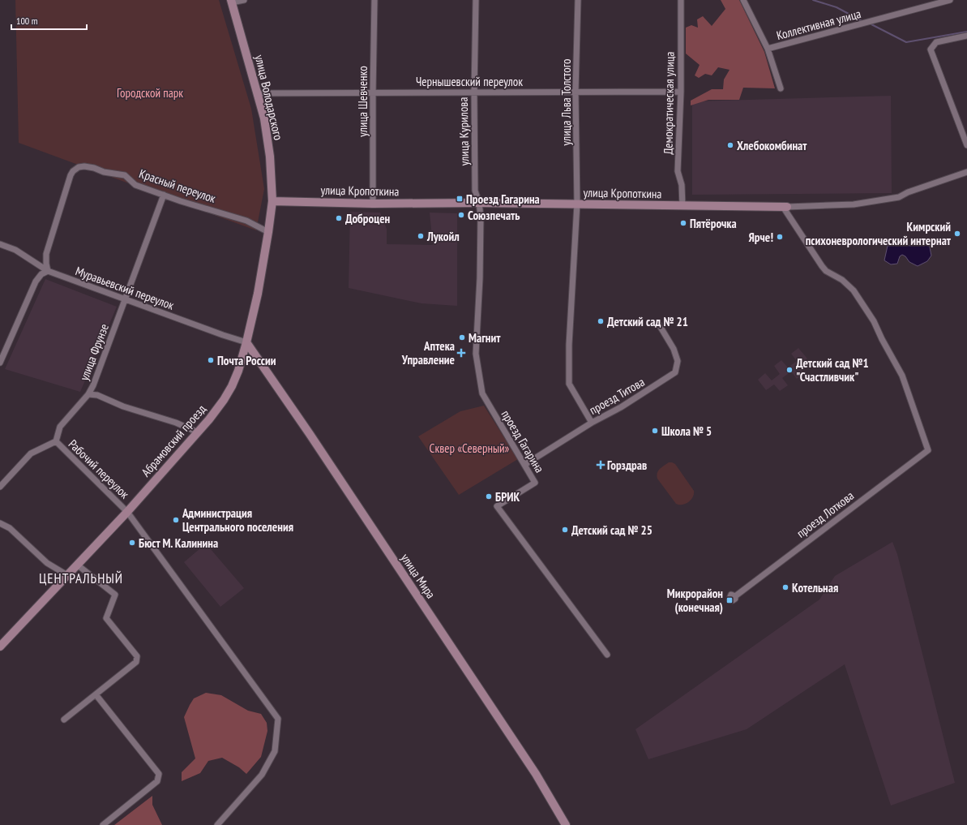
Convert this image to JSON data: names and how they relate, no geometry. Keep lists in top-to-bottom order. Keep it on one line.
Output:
{"streets":{"street":["Коллективная улица","Чернышевский переулок","улица Володарского","улица Шевченко","улица Льва Толстого","Демократическая улица","улица Курилова","Красный переулок","улица Кропоткина","Муравьевский переулок","улица Фрунзе","проезд Титова","Абрамовский проезд","проезд Гагарина","Рабочий переулок","проезд Лоткова","улица Мира"]},"crossings":[["Чернышевский переулок","улица Володарского"],["Чернышевский переулок","улица Шевченко"],["Чернышевский переулок","улица Льва Толстого"],["Чернышевский переулок","Демократическая улица"],["Чернышевский переулок","улица Курилова"],["улица Володарского","улица Кропоткина"],["улица Володарского","Абрамовский проезд"],["улица Шевченко","улица Кропоткина"],["улица Льва Толстого","улица Кропоткина"],["улица Льва Толстого","проезд Титова"],["Демократическая улица","улица Кропоткина"],["улица Курилова","улица Кропоткина"],["улица Курилова","проезд Гагарина"],["Красный переулок","Муравьевский переулок"],["Красный переулок","улица Фрунзе"],["Красный переулок","Абрамовский проезд"],["улица Кропоткина","Абрамовский проезд"],["улица Кропоткина","проезд Гагарина"],["улица Кропоткина","проезд Лоткова"],["Муравьевский переулок","улица Фрунзе"],["Муравьевский переулок","Абрамовский проезд"],["Муравьевский переулок","улица Мира"],["улица Фрунзе","Рабочий переулок"],["проезд Титова","проезд Гагарина"],["Абрамовский проезд","Рабочий переулок"],["Абрамовский проезд","улица Мира"]],"districts":["ЦЕНТРАЛЬНЫЙ"],"parks":["Городской парк","Сквер «Северный»"],"places":{"other":["Хлебокомбинат","Союзпечать","Доброцен","Пятёрочка","Кимрский психоневрологический интернат","Лукойл","Ярче!","Детский сад № 21","Магнит","Почта России","Детский сад №1 \"Счастливчик\"","Школа № 5","БРИК","Администрация Центрального поселения","Детский сад № 25","Бюст М. Калинина","Котельная"],"transit":["Проезд Гагарина","Микрорайон (конечная)"],"health":["Аптека Управление","Горздрав"]},"scale_bar":"100 m"}
